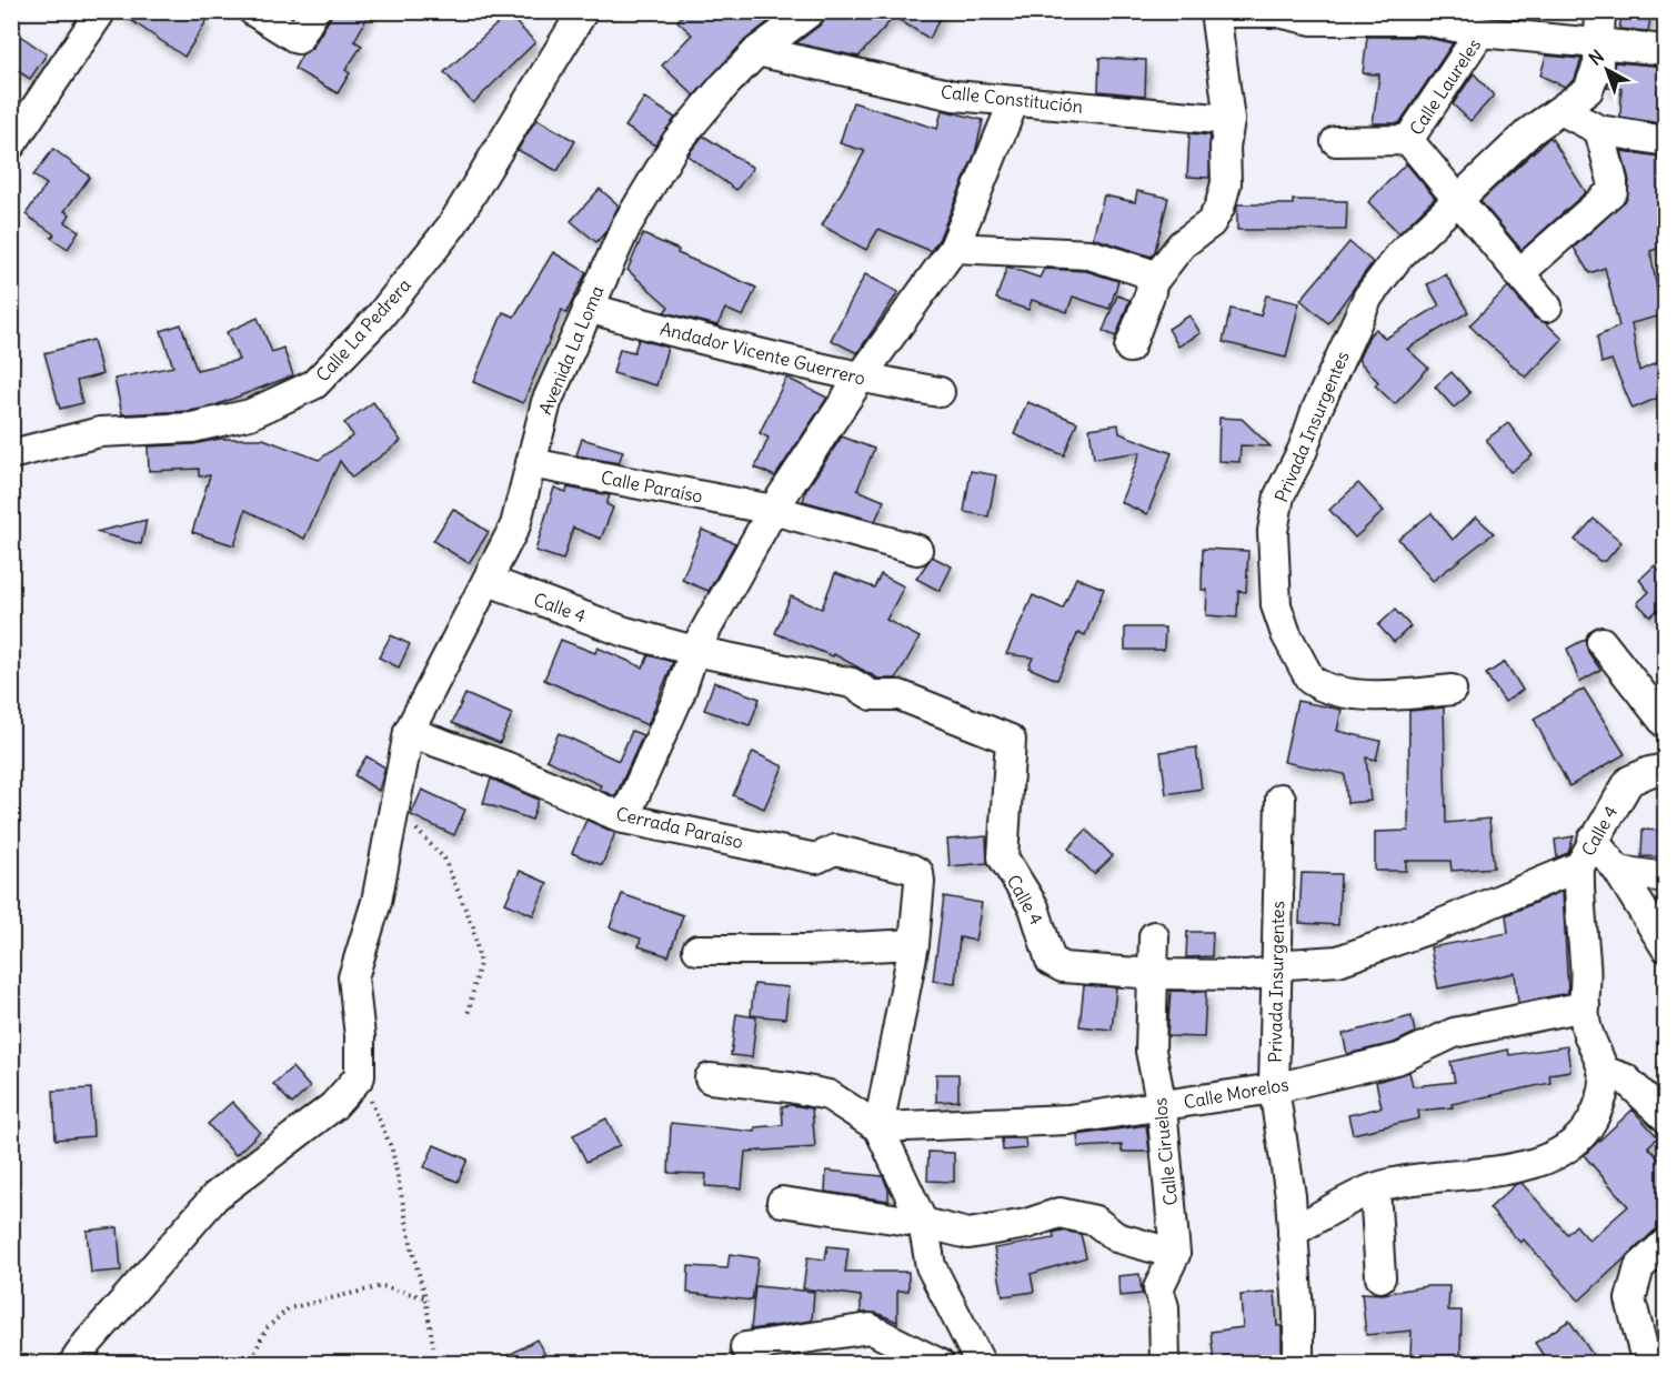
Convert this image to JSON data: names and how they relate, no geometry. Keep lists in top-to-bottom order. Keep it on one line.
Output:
{"streets":{"street":["Calle Laureles","Calle Constitución","Calle La Pedrera","Avenida La Loma","Andador Vicente Guerrero","Privada Insurgentes","Calle Paraíso","Calle 4","Cerrada Paraíso","Calle Morelos","Calle Ciruelos"]},"crossings":[["Calle Constitución","Avenida La Loma"],["Avenida La Loma","Andador Vicente Guerrero"],["Avenida La Loma","Calle Paraíso"],["Avenida La Loma","Calle 4"],["Avenida La Loma","Cerrada Paraíso"],["Privada Insurgentes","Calle 4"],["Privada Insurgentes","Calle Morelos"],["Calle 4","Calle Ciruelos"],["Calle Morelos","Calle Ciruelos"]],"north":"top left"}
